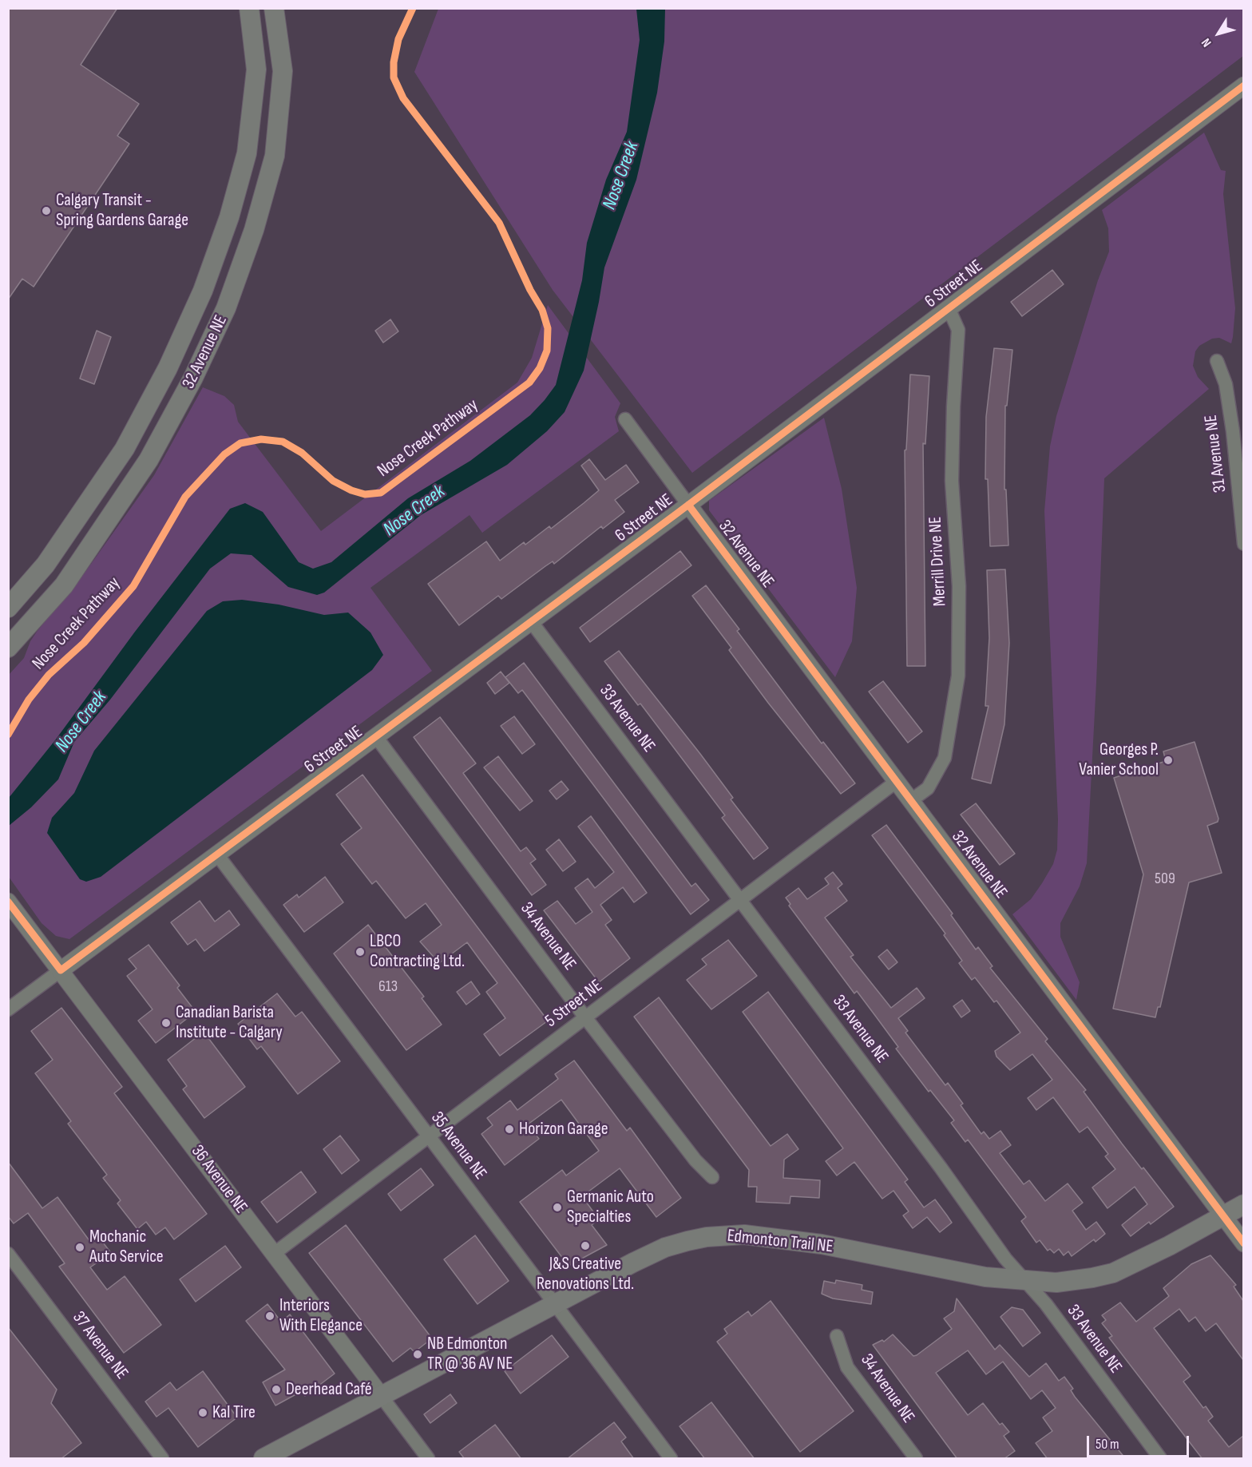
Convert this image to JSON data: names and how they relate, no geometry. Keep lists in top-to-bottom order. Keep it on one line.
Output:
{"streets":{"main road":["32 Avenue NE","Edmonton Trail NE"],"street":["6 Street NE","31 Avenue NE","Merrill Drive NE","33 Avenue NE","34 Avenue NE","5 Street NE","35 Avenue NE","36 Avenue NE","37 Avenue NE"],"cycle path":["Nose Creek Pathway"]},"crossings":[["6 Street NE","32 Avenue NE"],["6 Street NE","Merrill Drive NE"],["6 Street NE","33 Avenue NE"],["6 Street NE","34 Avenue NE"],["6 Street NE","35 Avenue NE"],["6 Street NE","36 Avenue NE"],["32 Avenue NE","Merrill Drive NE"],["32 Avenue NE","5 Street NE"],["32 Avenue NE","Edmonton Trail NE"],["33 Avenue NE","5 Street NE"],["33 Avenue NE","Edmonton Trail NE"],["34 Avenue NE","5 Street NE"],["5 Street NE","35 Avenue NE"],["5 Street NE","36 Avenue NE"],["35 Avenue NE","Edmonton Trail NE"],["36 Avenue NE","Edmonton Trail NE"]],"water":["Nose Creek"],"places":["Calgary Transit - Spring Gardens Garage","Georges P. Vanier School","LBCO Contracting Ltd.","Canadian Barista Institute - Calgary","Horizon Garage","Germanic Auto Specialties","J&S Creative Renovations Ltd.","Mochanic Auto Service","Interiors With Elegance","NB Edmonton TR @ 36 AV NE","Deerhead Café","Kal Tire"],"house_numbers":["509","613"],"scale_bar":"50 m","north":"bottom left"}
